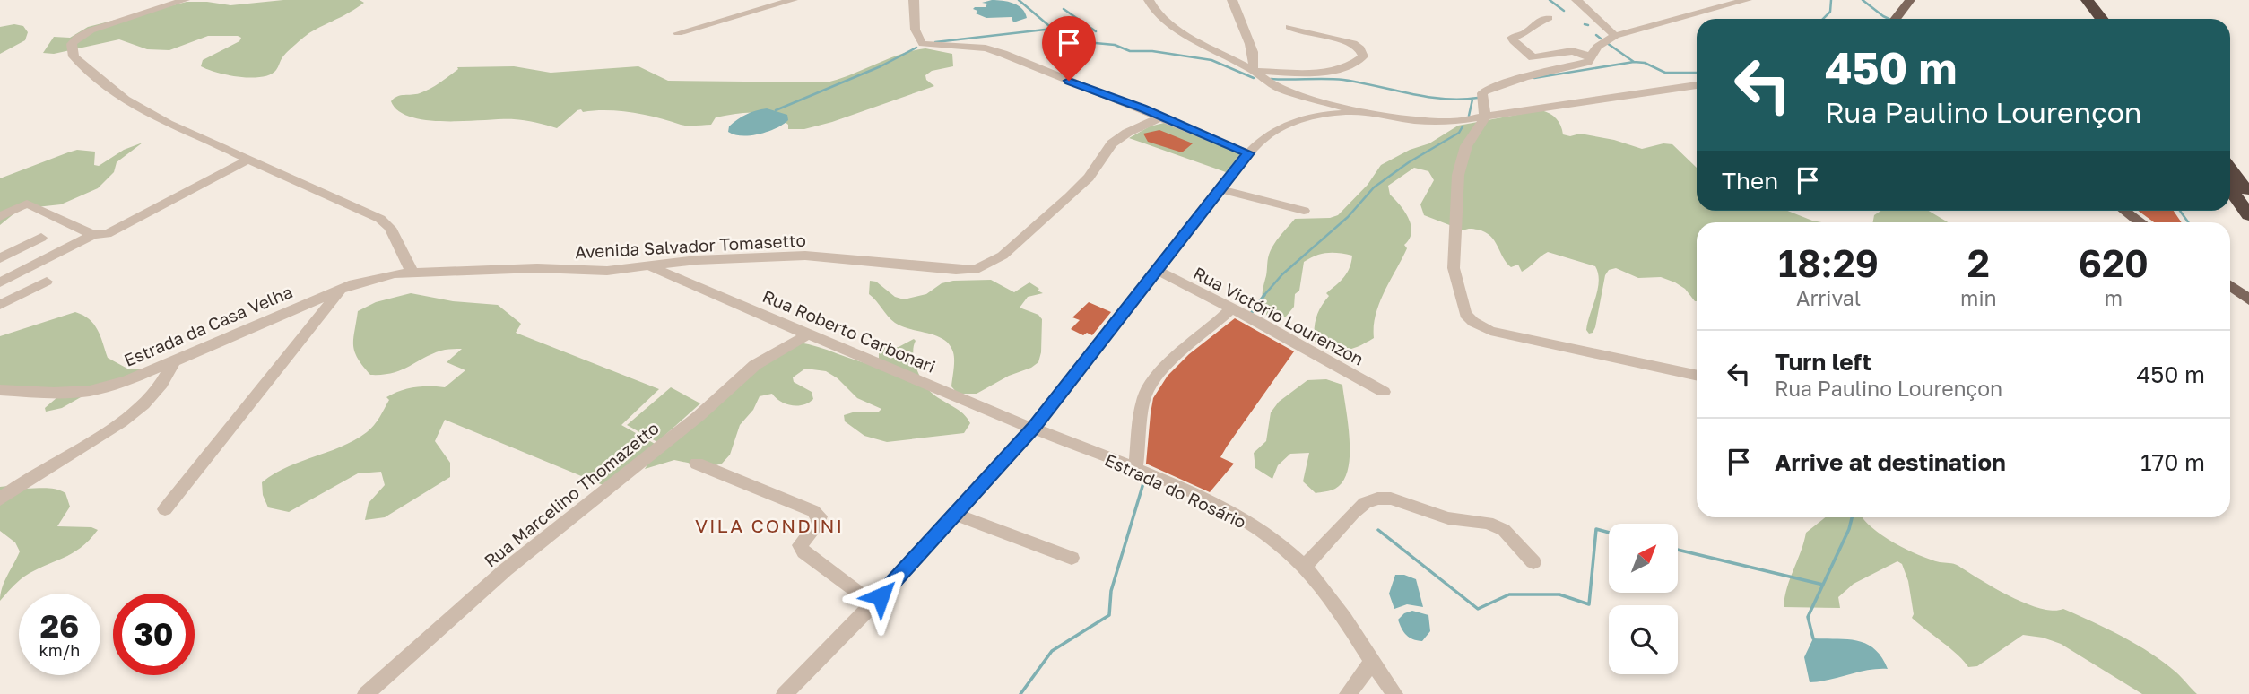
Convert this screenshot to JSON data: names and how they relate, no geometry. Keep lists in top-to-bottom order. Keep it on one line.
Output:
{"streets":{"street":["Avenida Salvador Tomasetto","Rua Victório Lourenzon","Estrada da Casa Velha","Rua Roberto Carbonari","Estrada do Rosário","Rua Marcelino Thomazetto"]},"crossings":[["Avenida Salvador Tomasetto","Estrada da Casa Velha"],["Avenida Salvador Tomasetto","Rua Roberto Carbonari"],["Rua Roberto Carbonari","Estrada do Rosário"],["Rua Roberto Carbonari","Rua Marcelino Thomazetto"]],"districts":["VILA CONDINI"],"north":"top right","page":{"turn":["450 m","Rua Paulino Lourençon"],"then":"Then","eta":["18:29","Arrival","2","min","620","m"],"list":[{"name":"Turn left","note":"Rua Paulino Lourençon","value":"450 m"},{"name":"Arrive at destination","value":"170 m"}],"speed":"26 km/h","limit":"30"}}
